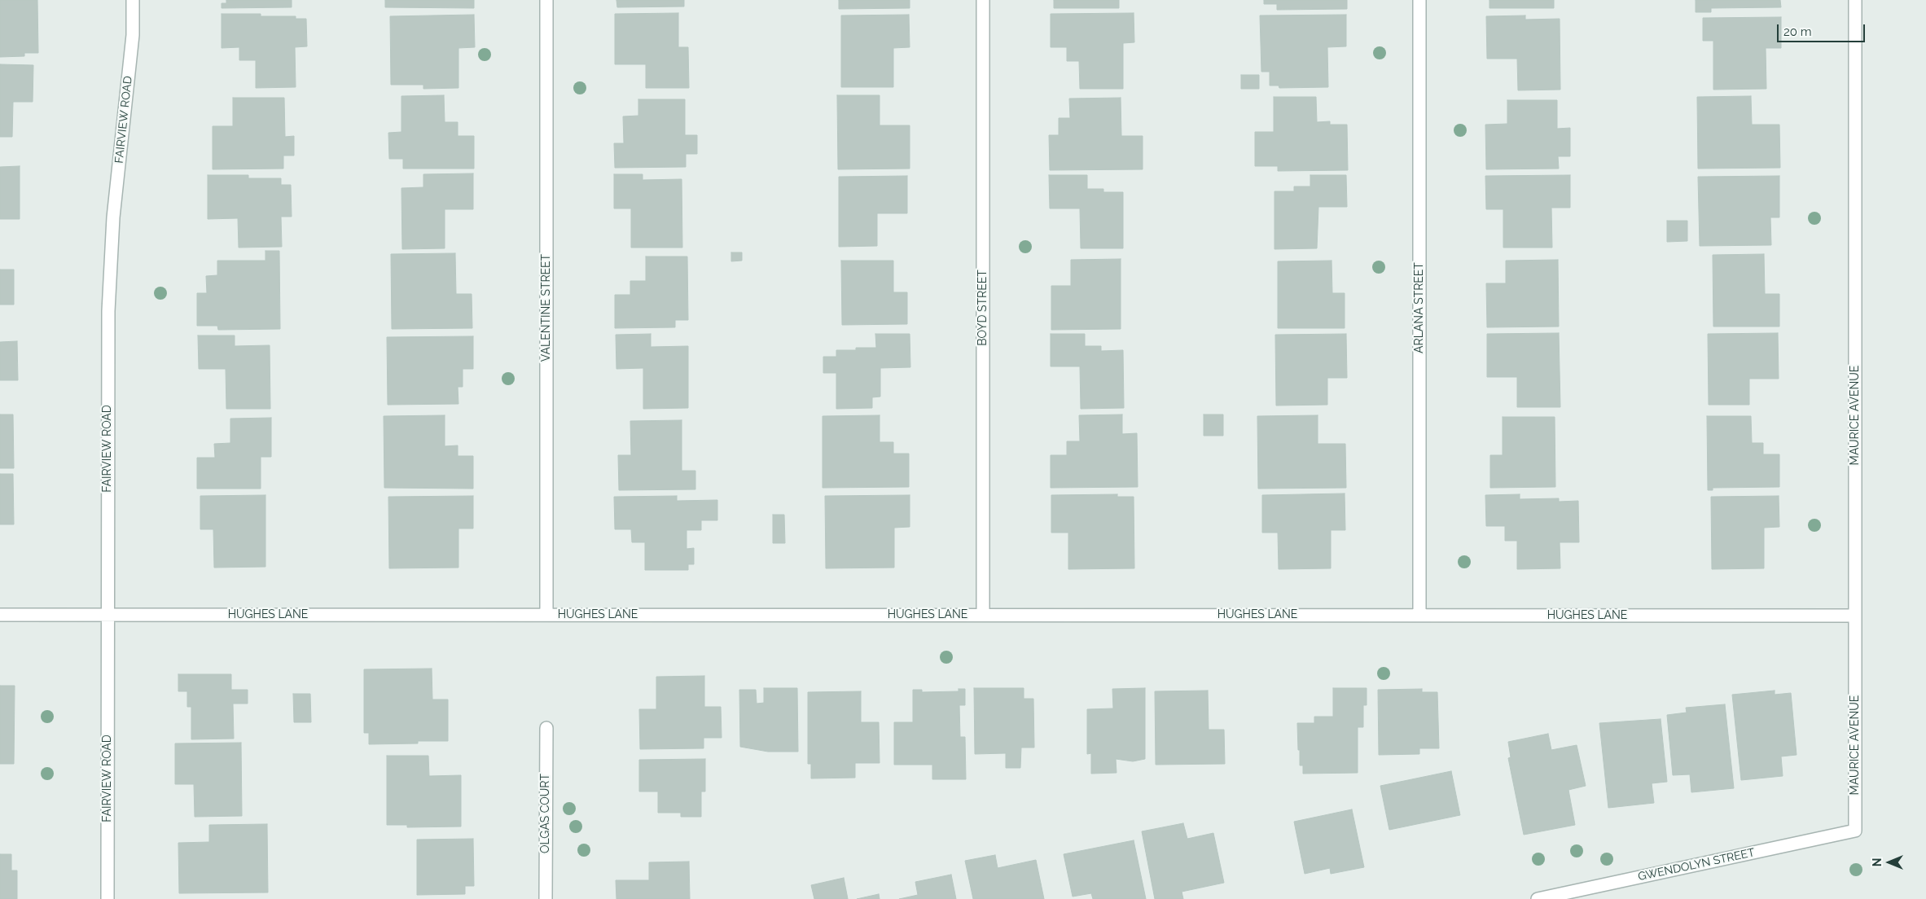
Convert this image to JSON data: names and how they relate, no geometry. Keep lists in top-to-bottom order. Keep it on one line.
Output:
{"streets":{"street":["FAIRVIEW ROAD","VALENTINE STREET","BOYD STREET","ARLANA STREET","MAURICE AVENUE","HUGHES LANE","OLGAS COURT","GWENDOLYN STREET"]},"crossings":[["FAIRVIEW ROAD","HUGHES LANE"],["VALENTINE STREET","HUGHES LANE"],["BOYD STREET","HUGHES LANE"],["ARLANA STREET","HUGHES LANE"],["MAURICE AVENUE","HUGHES LANE"],["MAURICE AVENUE","GWENDOLYN STREET"]],"scale_bar":"20 m","north":"left"}
